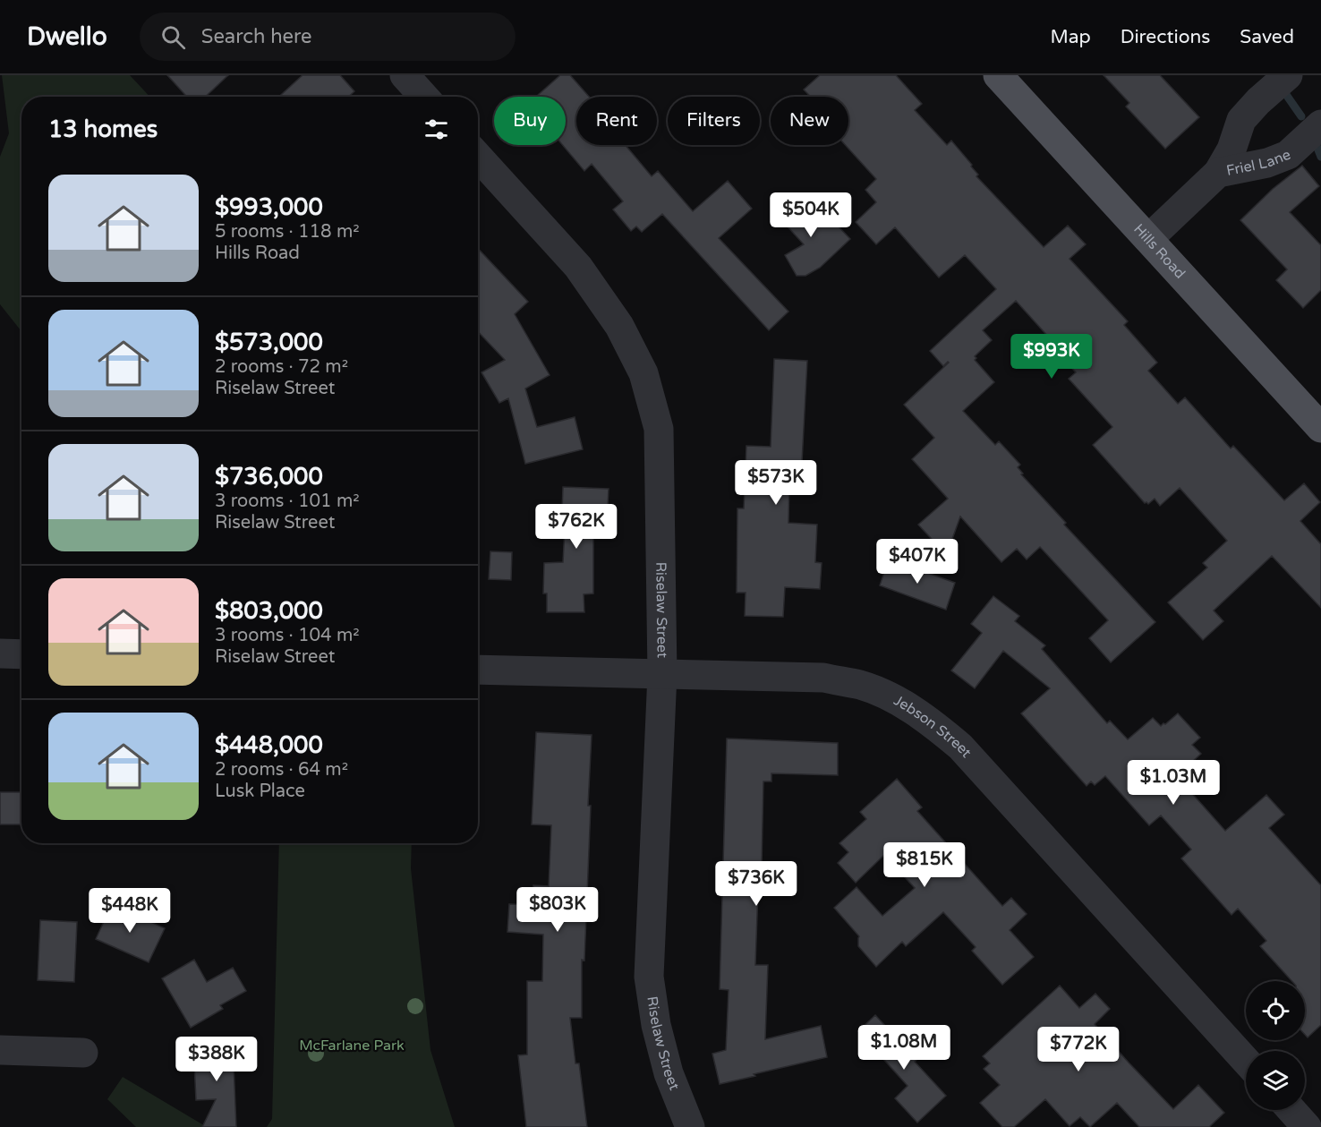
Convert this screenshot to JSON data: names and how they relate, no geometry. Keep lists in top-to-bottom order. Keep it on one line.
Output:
{"streets":{"main road":["Hills Road"],"street":["Friel Lane","Riselaw Street","Jebson Street"]},"crossings":[["Friel Lane","Hills Road"],["Riselaw Street","Jebson Street"]],"parks":["McFarlane Park"],"page":{"header":"Dwello","search":"Search here","nav":["Map","Directions","Saved"],"chip":["Buy","Rent","Filters","New"],"heading":"13 homes","list":[{"name":"$993,000","note":"5 rooms · 118 m² · Hills Road"},{"name":"$573,000","note":"2 rooms · 72 m² · Riselaw Street"},{"name":"$736,000","note":"3 rooms · 101 m² · Riselaw Street"},{"name":"$803,000","note":"3 rooms · 104 m² · Riselaw Street"},{"name":"$448,000","note":"2 rooms · 64 m² · Lusk Place"}],"price":["$504K","$993K","$573K","$762K","$407K","$1.03M","$815K","$736K","$803K","$448K","$1.08M","$772K","$388K"]}}
